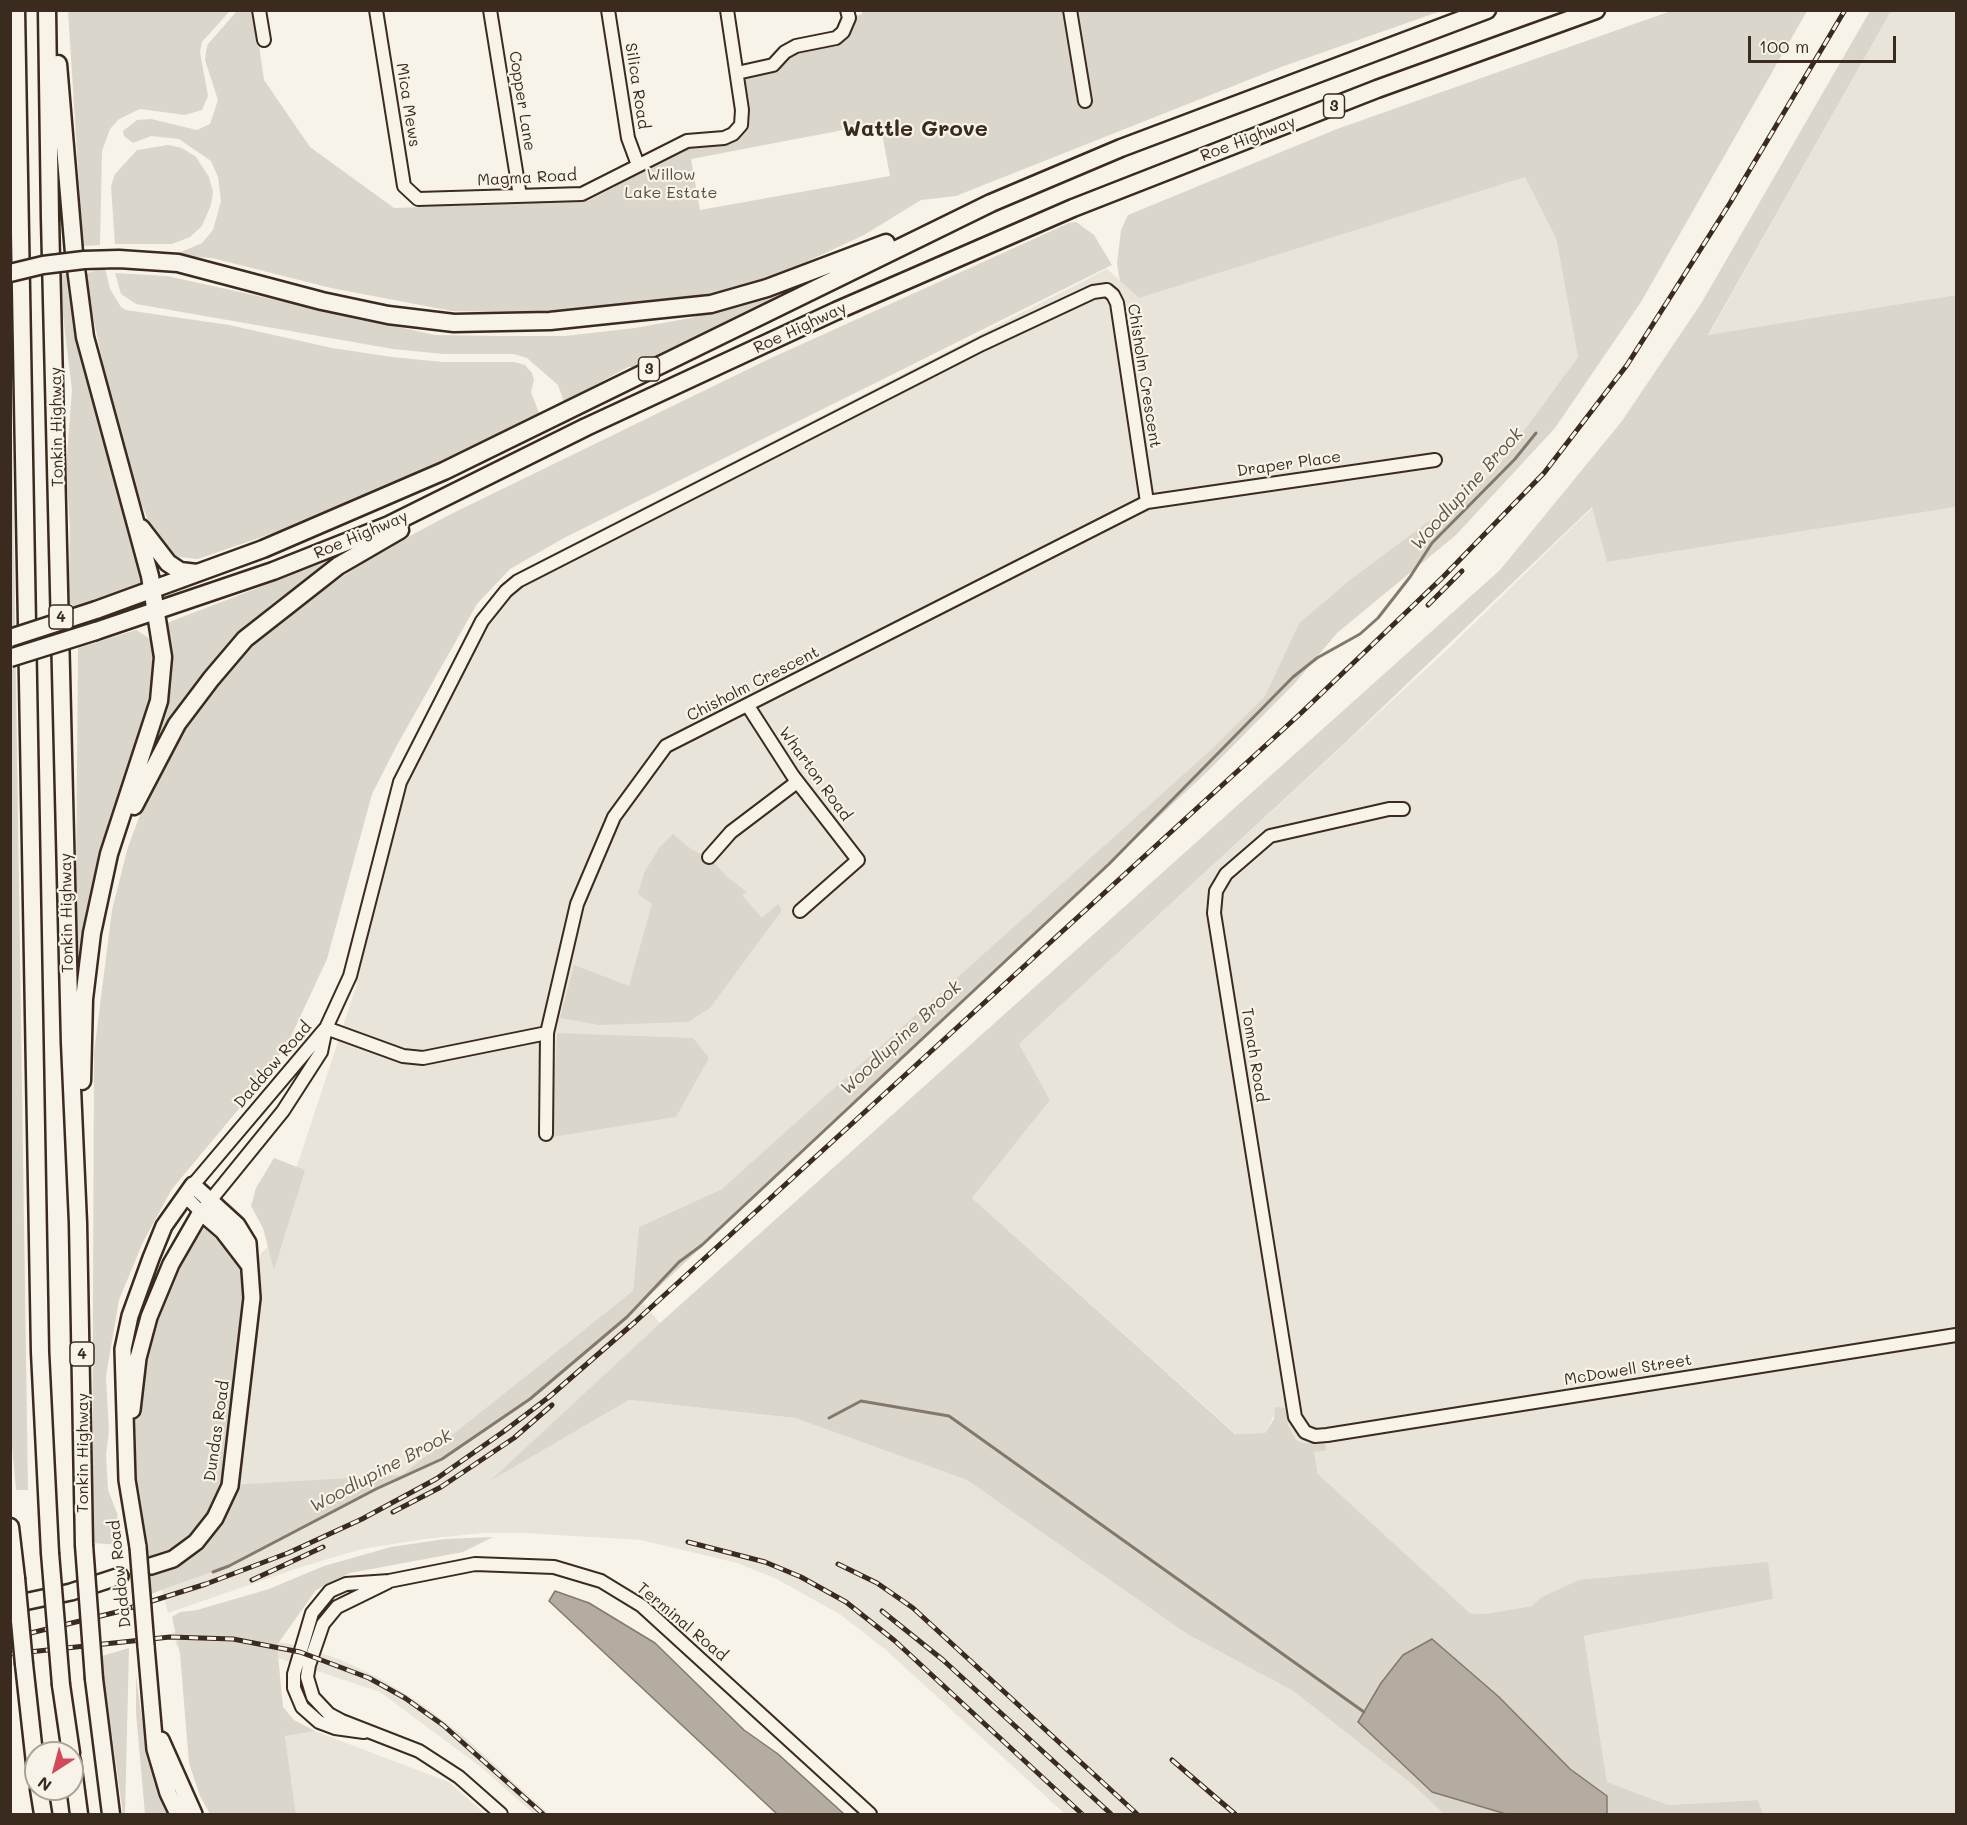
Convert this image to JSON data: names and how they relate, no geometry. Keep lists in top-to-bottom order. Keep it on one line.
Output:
{"streets":{"highway":["3","Roe Highway","Tonkin Highway","4"],"main road":["Daddow Road","Dundas Road"],"street":["Silica Road","Copper Lane","Mica Mews","Magma Road","Chisholm Crescent","Draper Place","Wharton Road","Tomah Road","McDowell Street","Terminal Road"]},"crossings":[["Silica Road","Magma Road"],["Copper Lane","Magma Road"],["Mica Mews","Magma Road"],["Chisholm Crescent","Draper Place"],["Chisholm Crescent","Wharton Road"],["Chisholm Crescent","Daddow Road"],["Tomah Road","McDowell Street"],["Daddow Road","Dundas Road"]],"districts":["Wattle Grove"],"water":["Woodlupine Brook"],"parks":["Willow Lake Estate"],"scale_bar":"100 m","north":"bottom left"}
